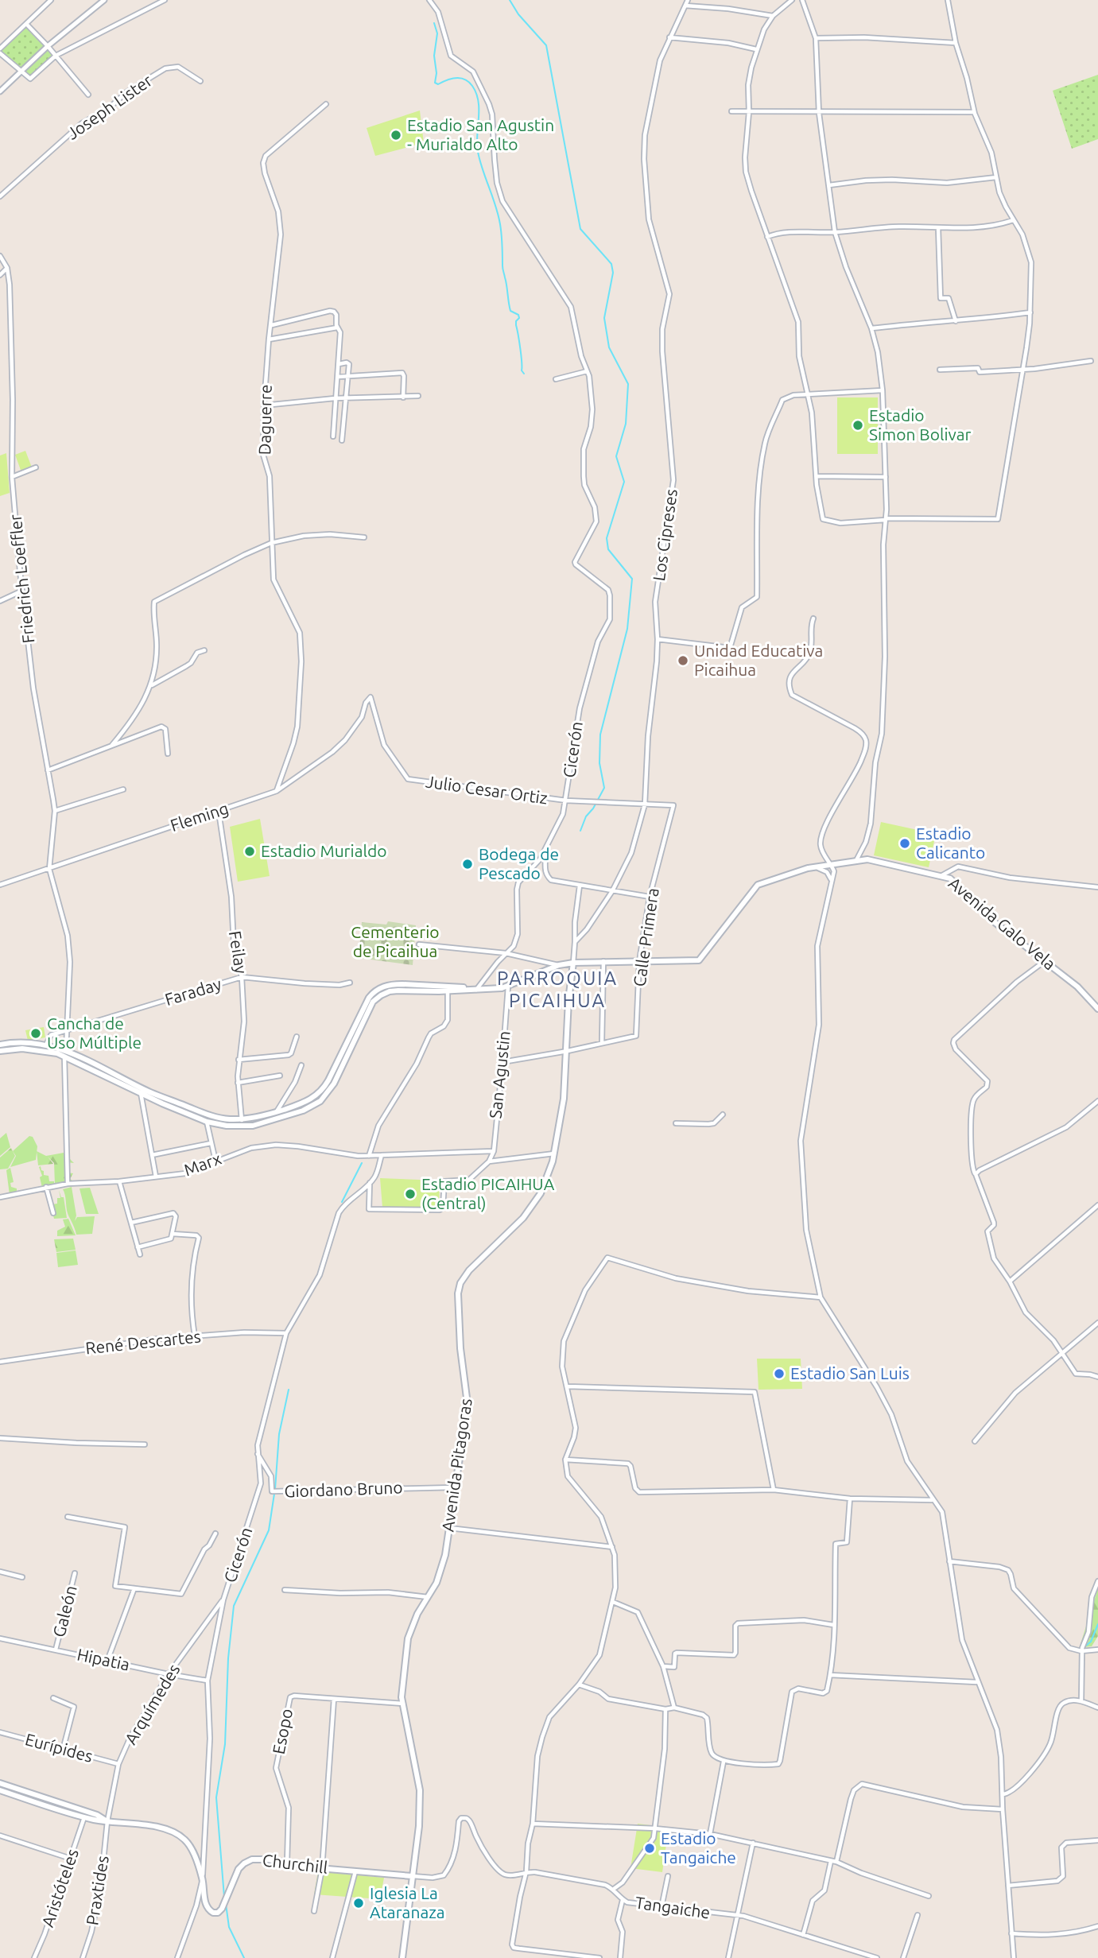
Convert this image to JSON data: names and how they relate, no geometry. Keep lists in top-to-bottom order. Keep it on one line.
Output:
{"streets":{"main road":["Avenida Galo Vela","Avenida Pitagoras","Churchill"],"street":["Joseph Lister","Daguerre","Los Cipreses","Friedrich Loeffler","Cicerón","Julio Cesar Ortiz","Fleming","Calle Primera","Feilay","Faraday","San Agustin","Marx","René Descartes","Giordano Bruno","Galeón","Hipatia","Arquímedes","Esopo","Eurípides","Aristóteles","Praxtides","Tangaiche"]},"crossings":[["Daguerre","Fleming"],["Los Cipreses","Julio Cesar Ortiz"],["Los Cipreses","Calle Primera"],["Friedrich Loeffler","Fleming"],["Cicerón","Julio Cesar Ortiz"],["Cicerón","Avenida Galo Vela"],["Cicerón","Marx"],["Cicerón","René Descartes"],["Cicerón","Giordano Bruno"],["Cicerón","Hipatia"],["Cicerón","Arquímedes"],["Cicerón","Churchill"],["Julio Cesar Ortiz","Fleming"],["Julio Cesar Ortiz","Calle Primera"],["Fleming","Feilay"],["Avenida Galo Vela","Calle Primera"],["Avenida Galo Vela","Feilay"],["Avenida Galo Vela","Faraday"],["Avenida Galo Vela","San Agustin"],["Avenida Galo Vela","Avenida Pitagoras"],["Feilay","Faraday"],["San Agustin","Marx"],["Avenida Pitagoras","Giordano Bruno"],["Avenida Pitagoras","Churchill"],["Avenida Pitagoras","Tangaiche"],["Galeón","Hipatia"],["Hipatia","Arquímedes"],["Arquímedes","Eurípides"],["Arquímedes","Praxtides"],["Esopo","Churchill"],["Churchill","Tangaiche"]],"districts":["PARROQUIA PICAIHUA"],"parks":["Cementerio de Picaihua"],"places":["Estadio San Agustin - Murialdo Alto","Estadio Simon Bolivar","Unidad Educativa Picaihua","Estadio Calicanto","Estadio Murialdo","Bodega de Pescado","Cancha de Uso Múltiple","Estadio PICAIHUA (Central)","Estadio San Luis","Estadio Tangaiche","Iglesia La Ataranaza"]}
